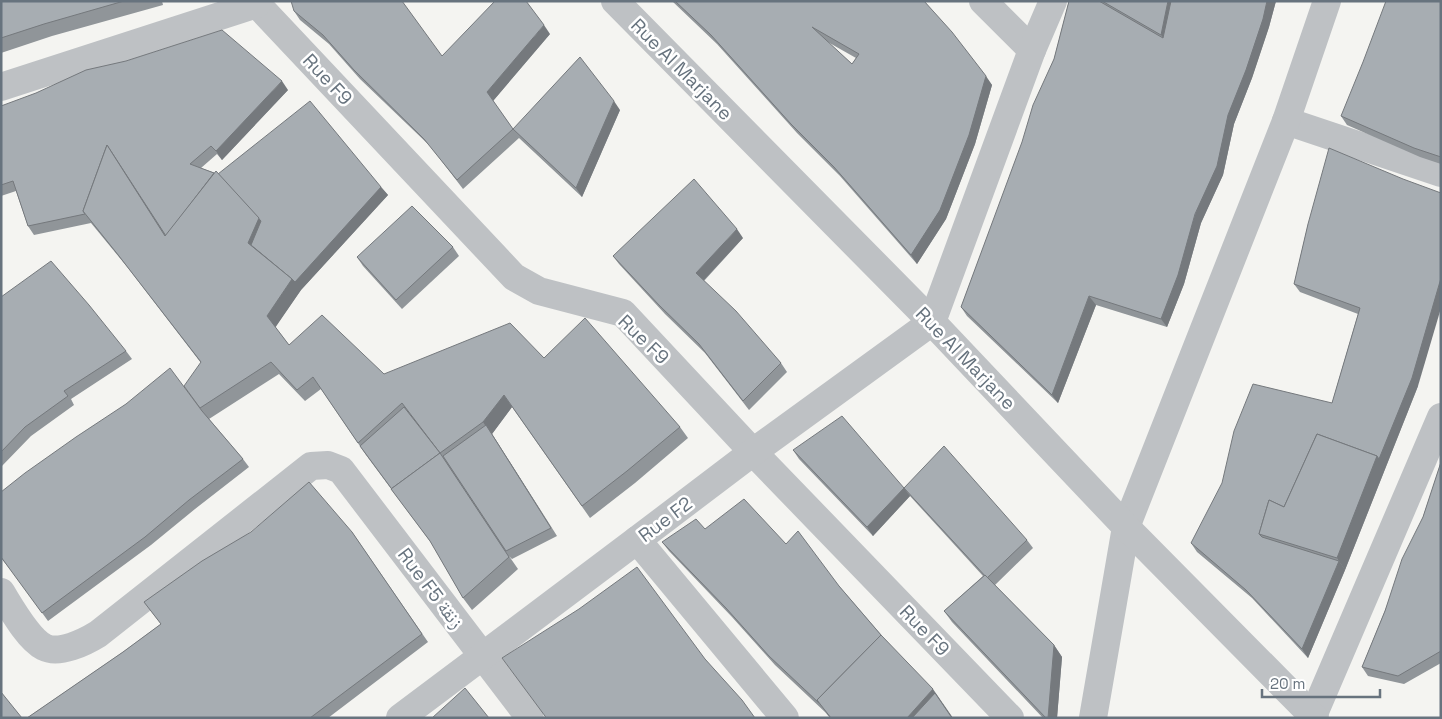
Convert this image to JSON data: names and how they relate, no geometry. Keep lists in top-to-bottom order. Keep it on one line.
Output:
{"streets":{"street":["Rue Al Marjane","Rue F9","Rue F2","Rue F5 زنقة"]},"crossings":[["Rue Al Marjane","Rue F2"],["Rue F9","Rue F2"],["Rue F2","Rue F5 زنقة"]],"scale_bar":"20 m"}
